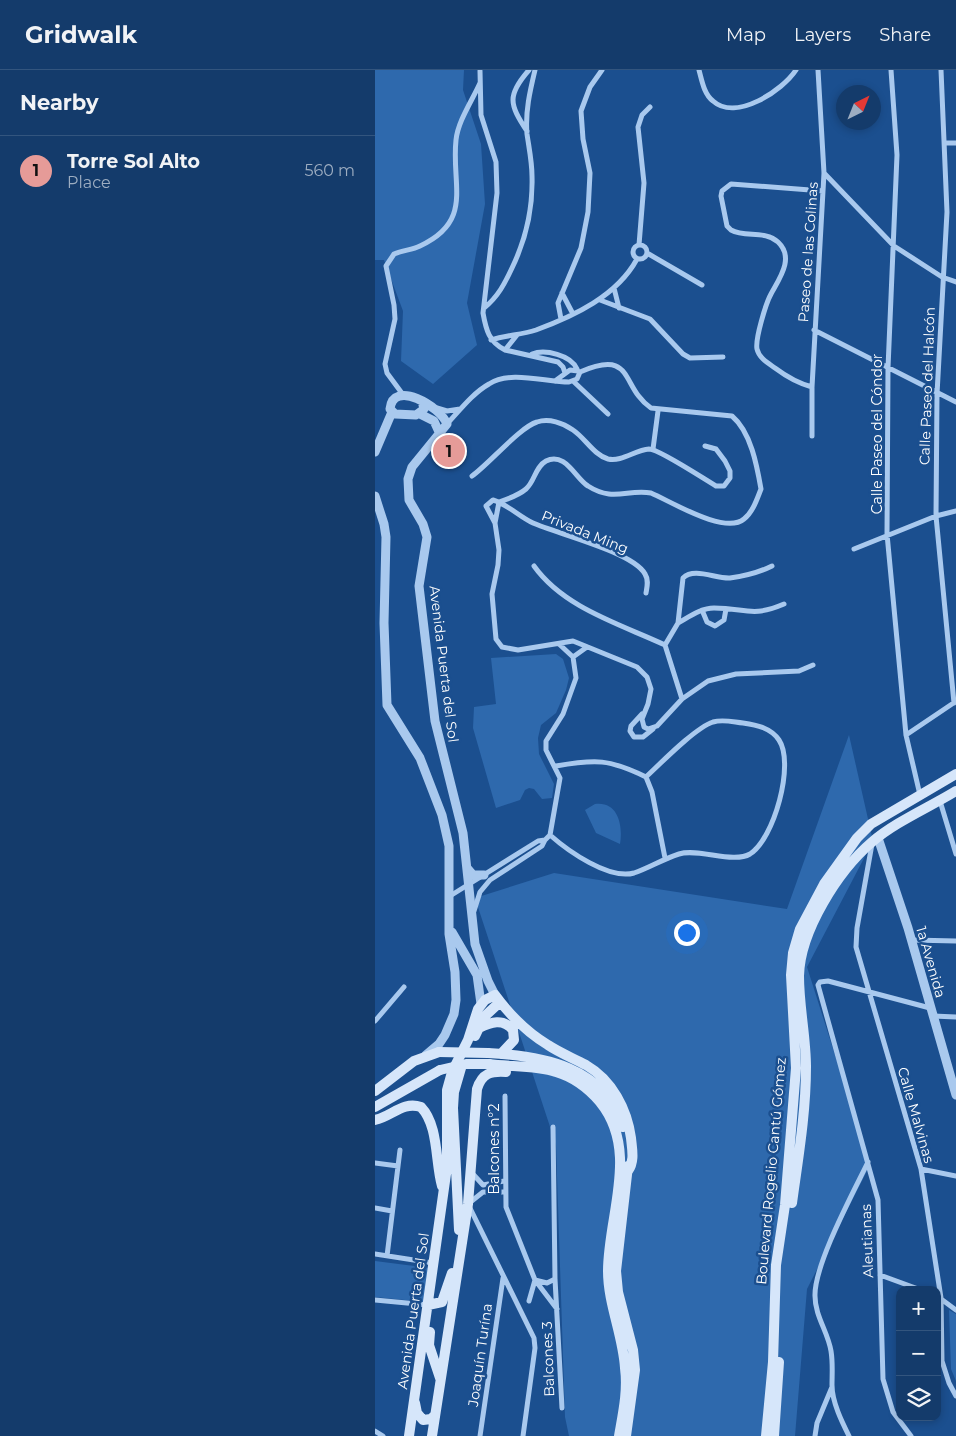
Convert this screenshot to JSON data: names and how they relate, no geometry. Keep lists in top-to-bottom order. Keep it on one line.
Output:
{"streets":{"main road":["Avenida Puerta del Sol","Boulevard Rogelio Cantú Gómez"],"street":["Paseo de las Colinas","Calle Paseo del Halcón","Calle Paseo del Cóndor","Privada Ming","1a Avenida","Calle Malvinas","Balcones n°2","Aleutianas","Joaquín Turína","Balcones 3"]},"crossings":[["Calle Paseo del Cóndor","Boulevard Rogelio Cantú Gómez"],["1a Avenida","Calle Malvinas"],["1a Avenida","Boulevard Rogelio Cantú Gómez"],["Calle Malvinas","Boulevard Rogelio Cantú Gómez"],["Calle Malvinas","Aleutianas"],["Balcones n°2","Balcones 3"]],"north":"top right","page":{"header":"Gridwalk","nav":["Map","Layers","Share"],"heading":"Nearby","list":[{"mark":"1","name":"Torre Sol Alto","note":"Place","value":"560 m"}],"pins":"1","map_buttons":["+","−"]}}
